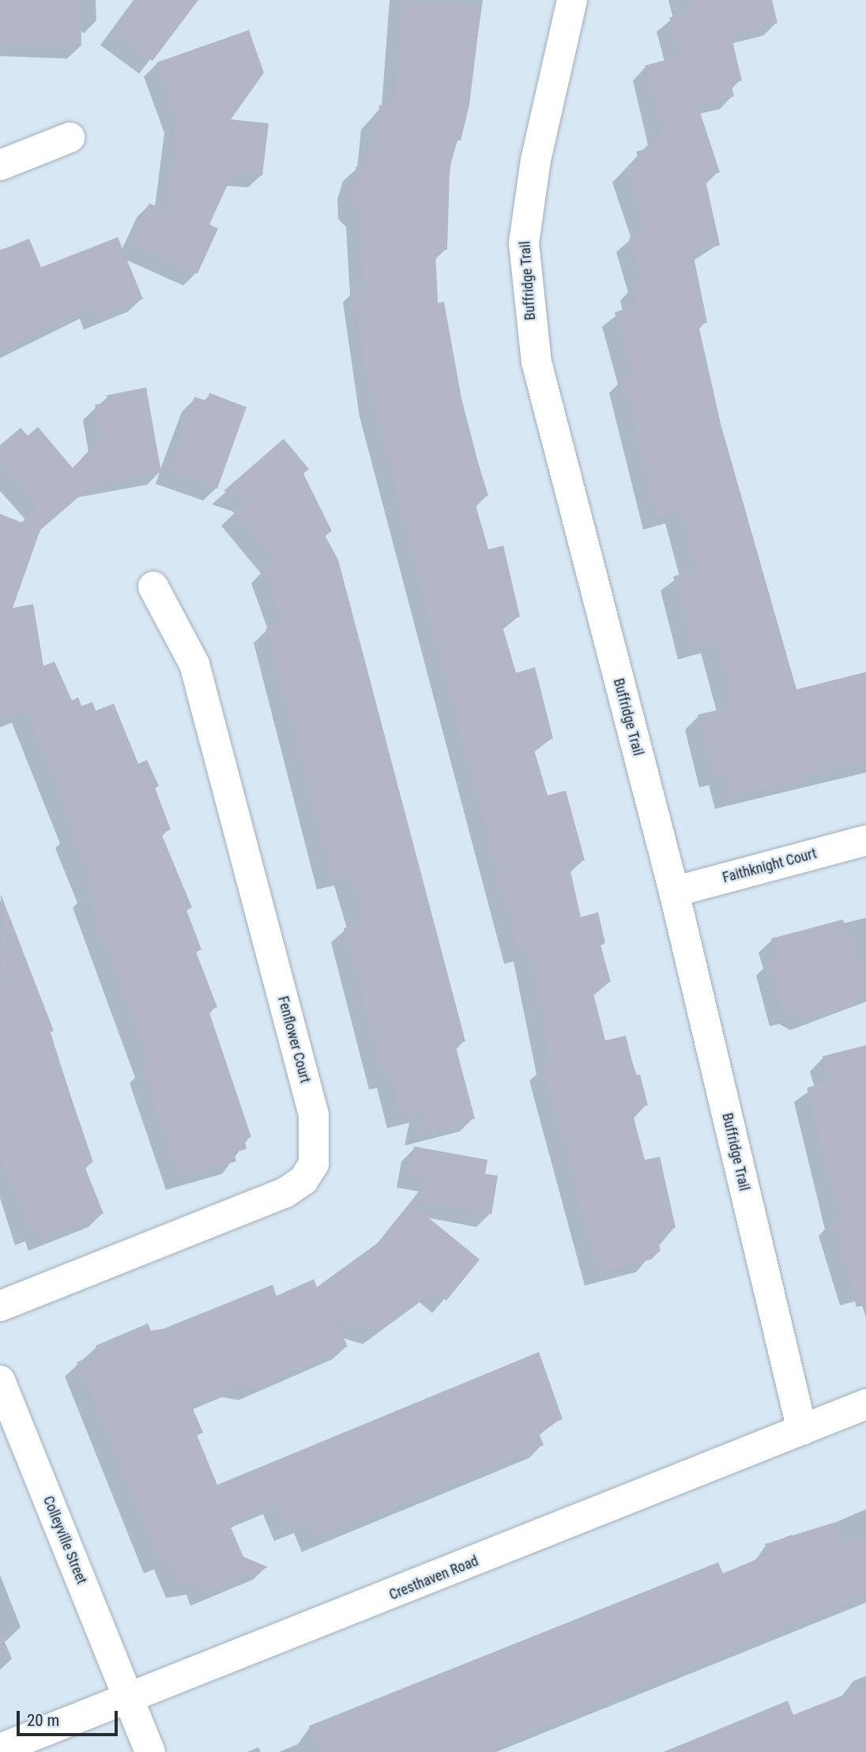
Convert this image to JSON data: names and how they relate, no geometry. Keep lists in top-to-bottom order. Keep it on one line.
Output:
{"streets":{"street":["Buffridge Trail","Faithknight Court","Fenflower Court","Colleyville Street","Cresthaven Road"]},"crossings":[["Buffridge Trail","Faithknight Court"],["Buffridge Trail","Cresthaven Road"],["Colleyville Street","Cresthaven Road"]],"scale_bar":"20 m"}
